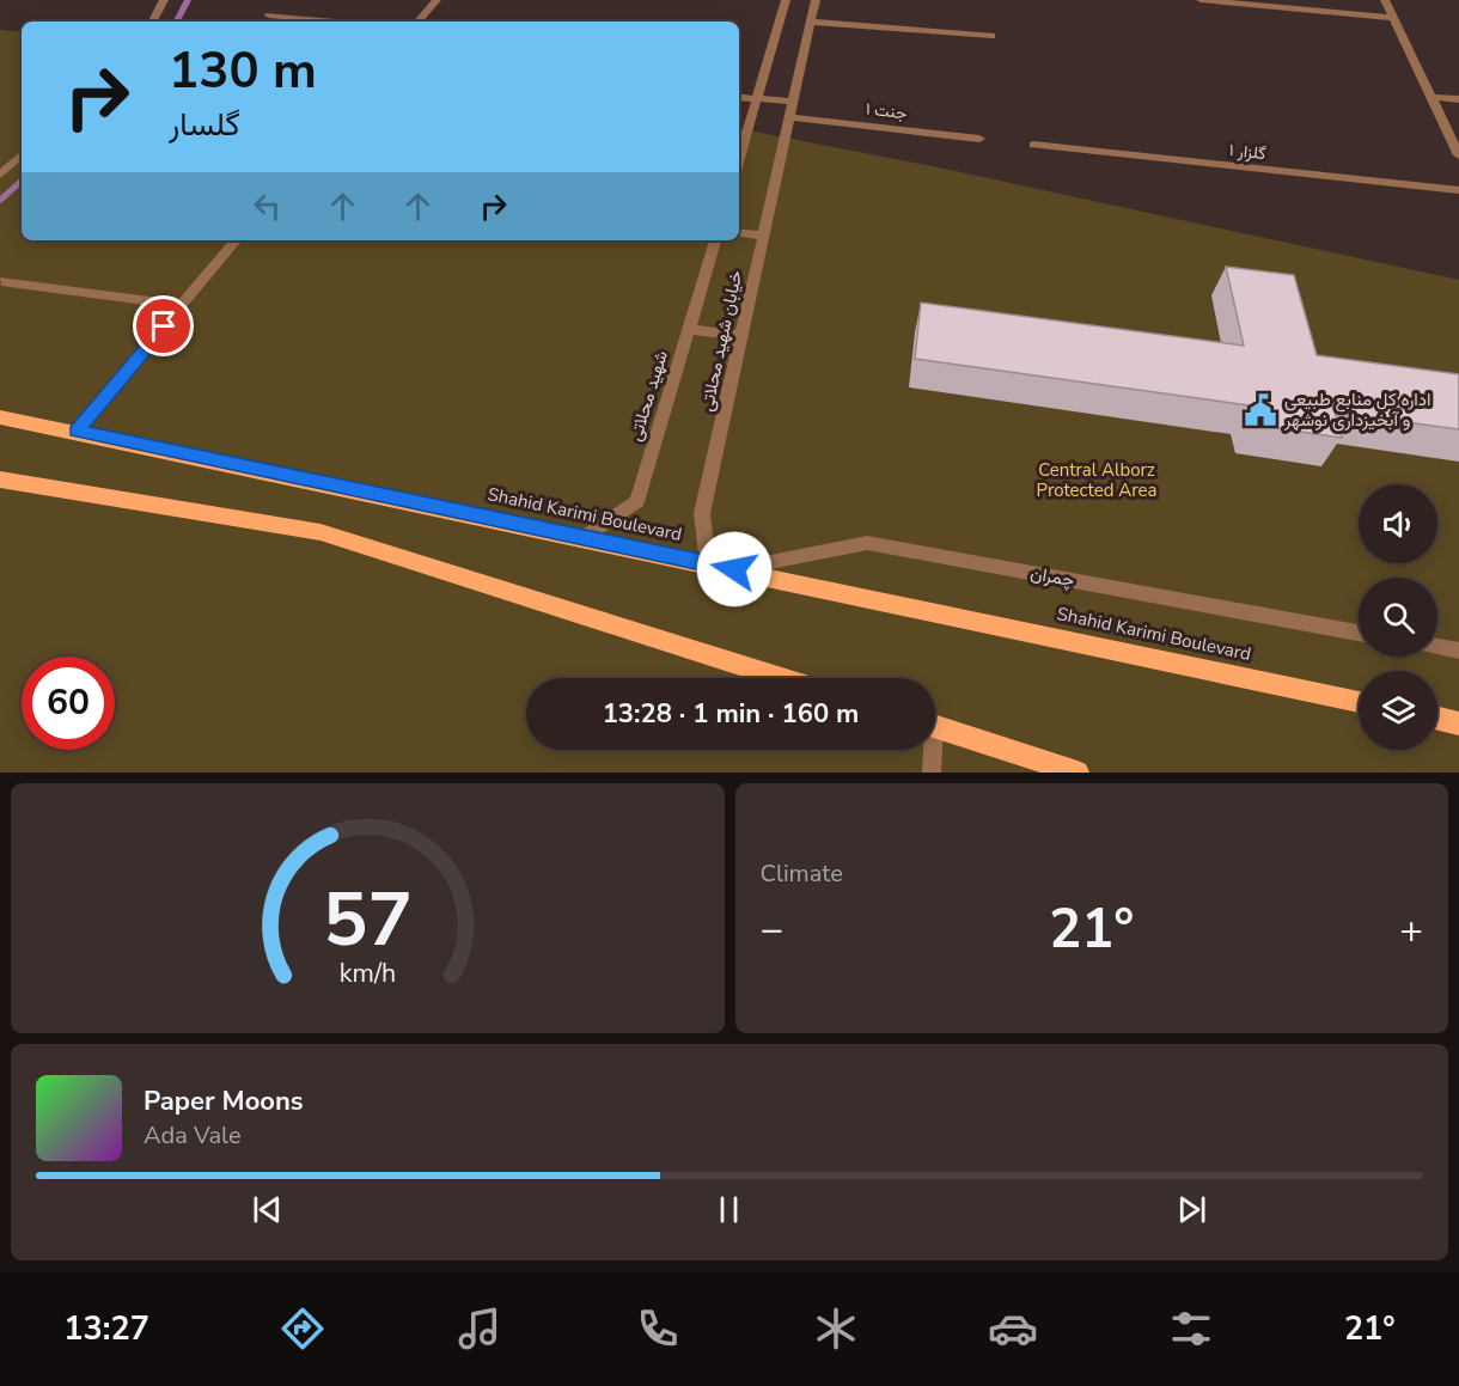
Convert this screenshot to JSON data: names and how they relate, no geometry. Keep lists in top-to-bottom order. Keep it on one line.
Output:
{"streets":{"main road":["Shahid Karimi Boulevard"],"street":["جنت ۱","گلزار ۱","خیابان شهید محلاتی","شهید محلاتی","چمران"]},"crossings":[["جنت ۱","خیابان شهید محلاتی"],["خیابان شهید محلاتی","Shahid Karimi Boulevard"],["شهید محلاتی","Shahid Karimi Boulevard"],["Shahid Karimi Boulevard","چمران"]],"parks":["Central Alborz Protected Area"],"places":{"public building":["اداره كل منابع طبيعی و آبخيزداری نوشهر"]},"page":{"turn":["130 m","گلسار"],"limit":"60","trip":"13:28 · 1 min · 160 m","tile":"Climate","heat":["−","21°","+"],"song":["Paper Moons","Ada Vale"],"tabs":["13:27","21°"],"gauge":["57","km/h"]}}
